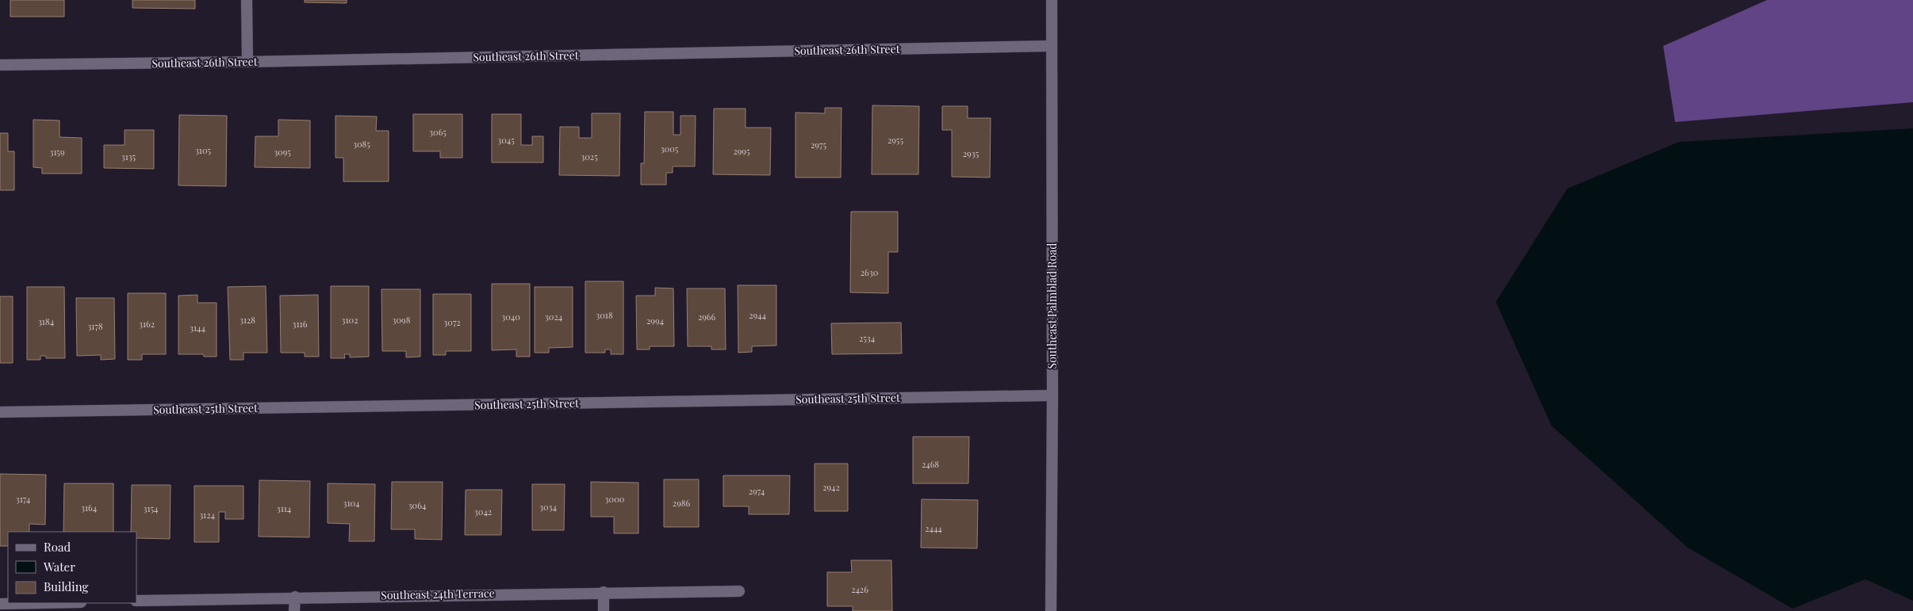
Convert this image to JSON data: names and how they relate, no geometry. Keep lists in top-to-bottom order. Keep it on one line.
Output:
{"streets":{"street":["Southeast 26th Street","Southeast Palmblad Road","Southeast 25th Street","Southeast 24th Terrace"]},"crossings":[["Southeast 26th Street","Southeast Palmblad Road"],["Southeast Palmblad Road","Southeast 25th Street"]],"house_numbers":["3065","3045","2955","3085","2975","3005","3105","2995","3159","3095","2935","3135","3025","2630","3018","2944","3040","3024","2966","3128","3102","3098","2994","3184","3072","3162","3116","3178","3144","2534","2468","2942","2974","3174","3000","3104","2986","3064","3034","3164","3154","3114","3042","3124","2444","2426"],"legend":["Road","Water","Building"]}
